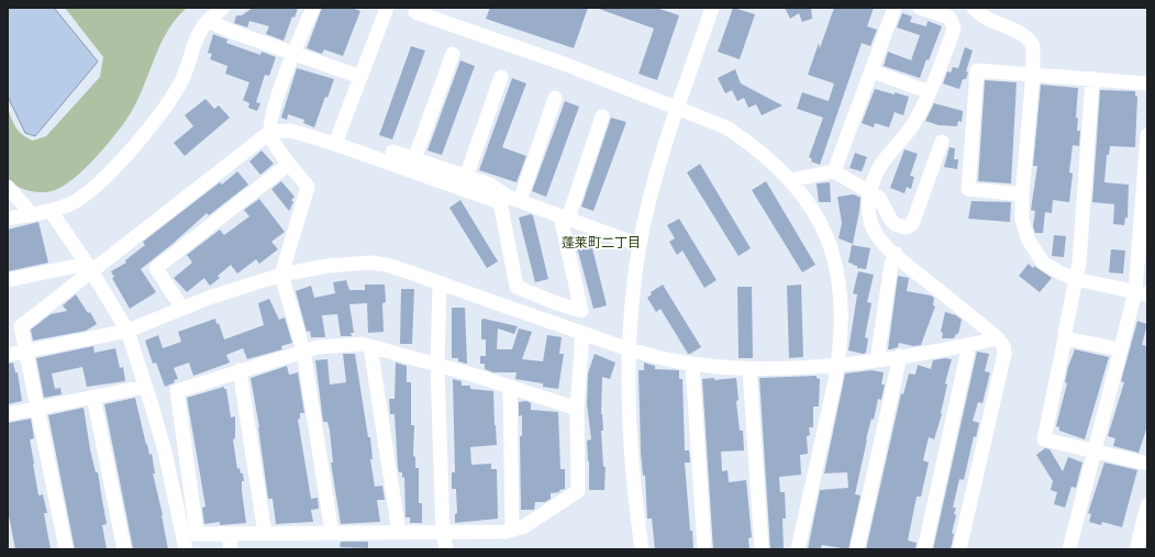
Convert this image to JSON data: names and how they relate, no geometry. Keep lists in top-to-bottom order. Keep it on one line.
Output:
{"districts":["蓬莱町二丁目"]}
